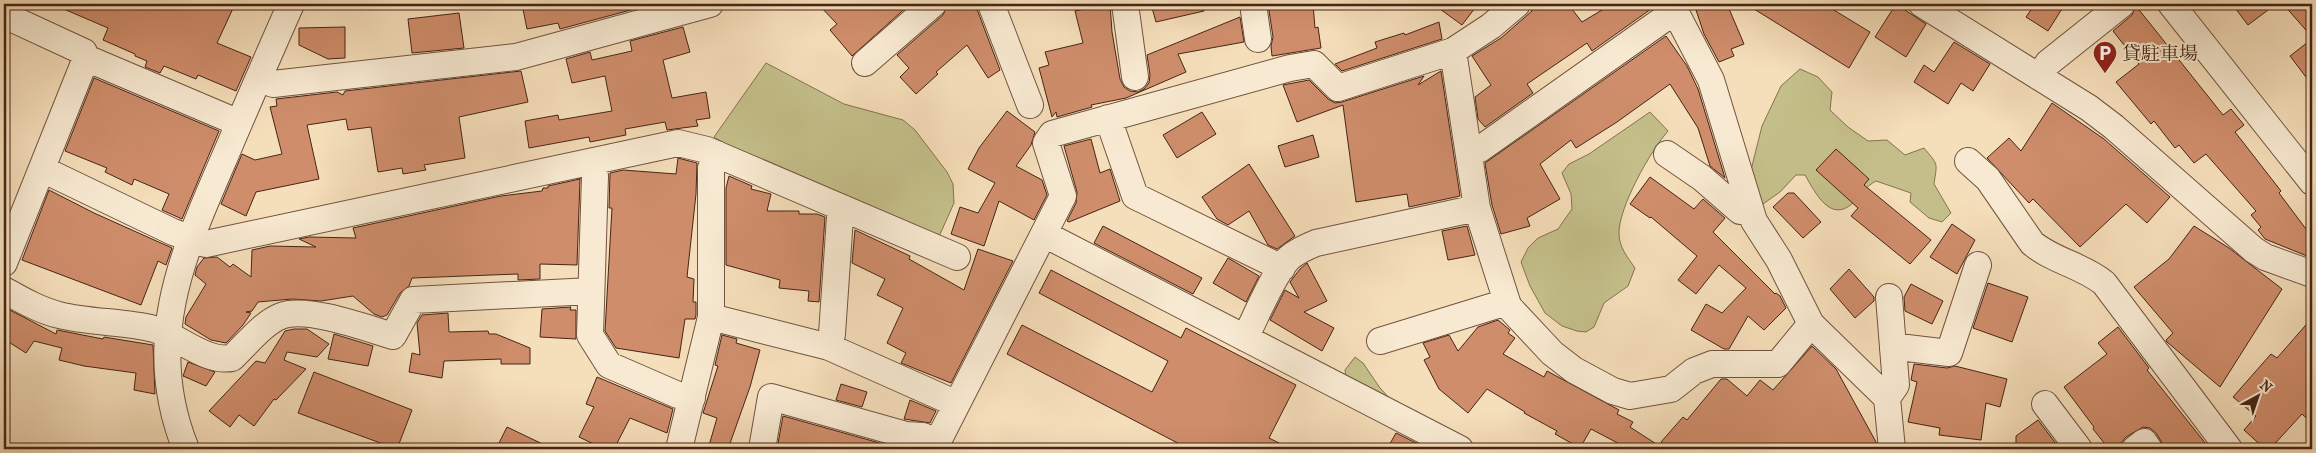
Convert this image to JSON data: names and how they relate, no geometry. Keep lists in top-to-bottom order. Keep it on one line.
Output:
{"places":{"parking":["貸駐車場"]},"north":"top right"}
